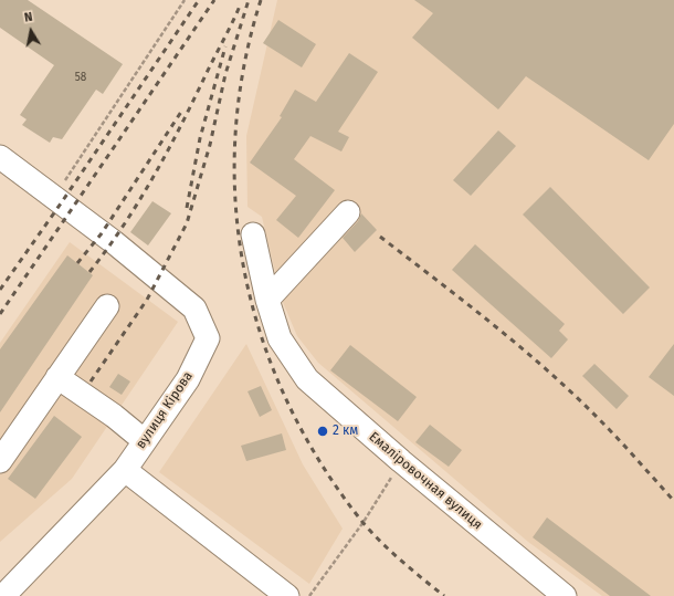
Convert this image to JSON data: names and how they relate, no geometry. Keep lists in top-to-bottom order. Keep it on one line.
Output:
{"streets":{"street":["вулиця Кірова","Емаліровочная вулиця"]},"places":["2 км"],"house_numbers":["58"],"north":"top"}
